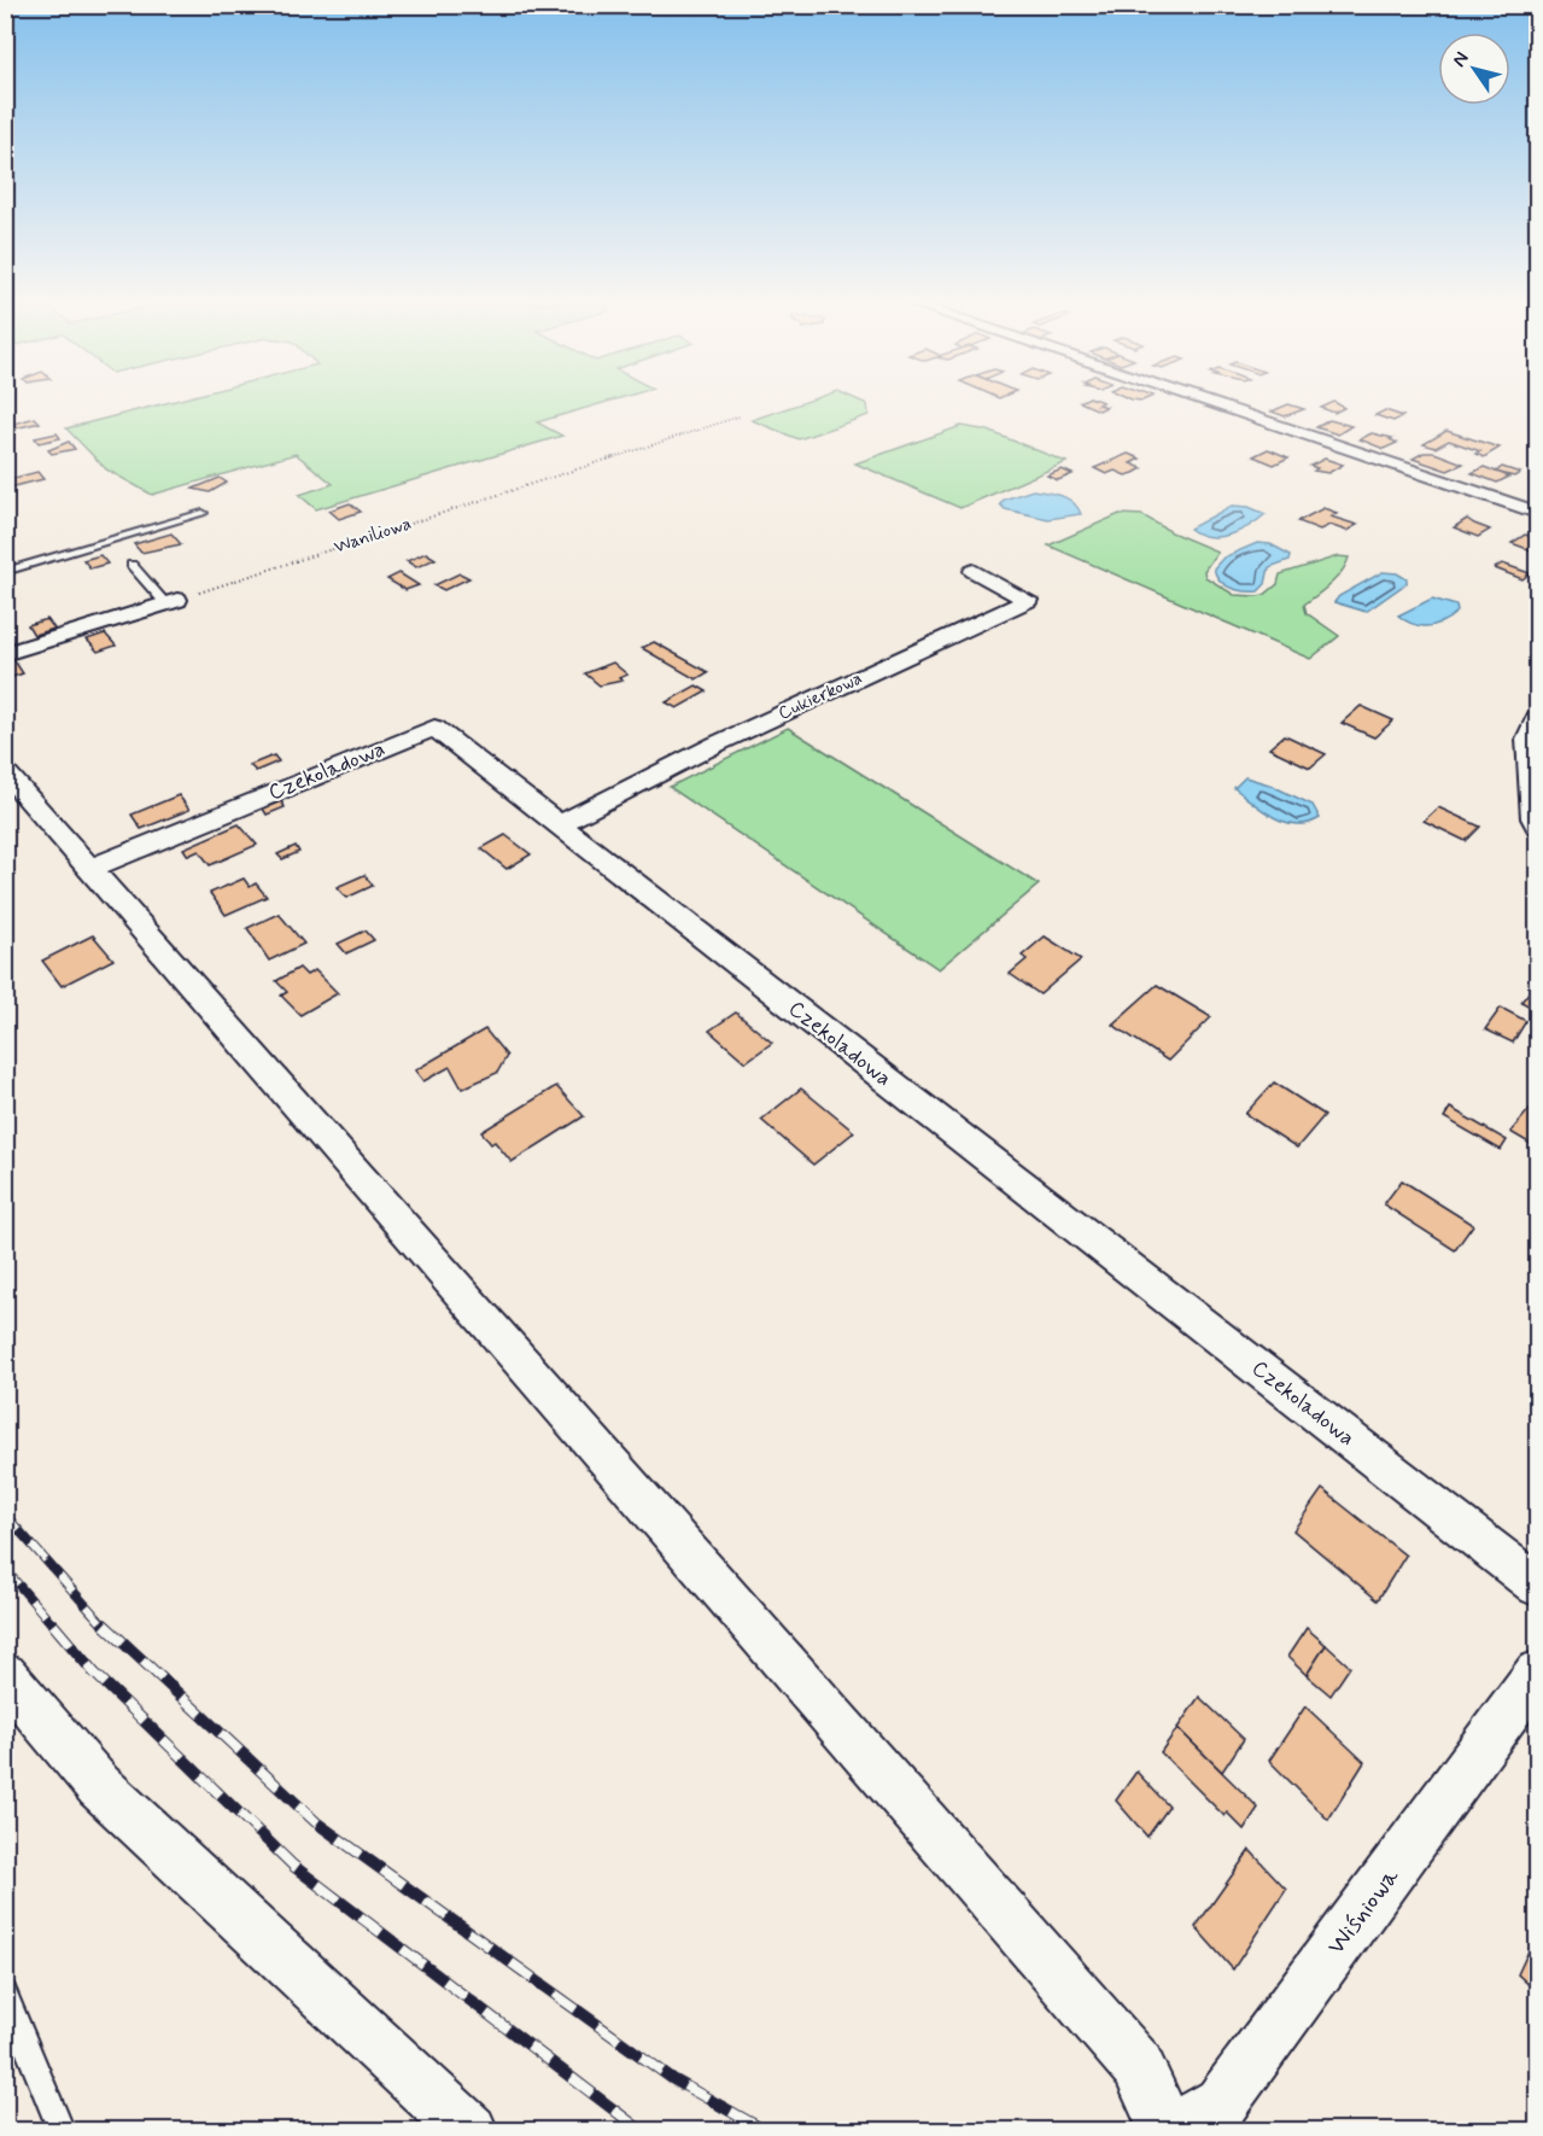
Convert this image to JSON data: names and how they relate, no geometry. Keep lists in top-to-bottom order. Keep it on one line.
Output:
{"streets":{"street":["Cukierkowa","Czekoladowa","Wiśniowa"],"path":["Waniliowa"]},"crossings":[["Cukierkowa","Czekoladowa"]],"north":"top left"}
